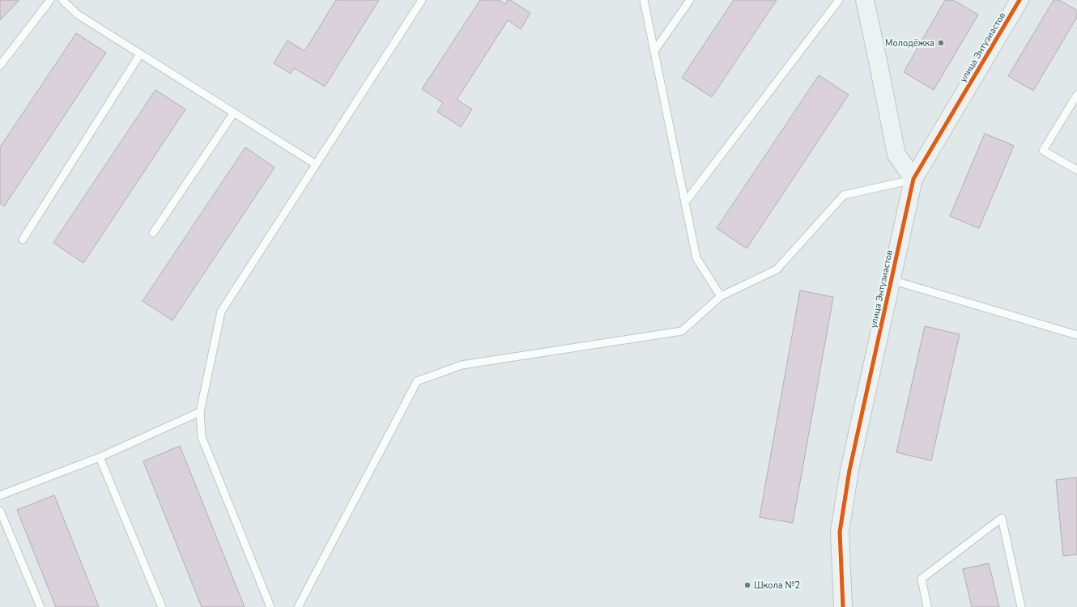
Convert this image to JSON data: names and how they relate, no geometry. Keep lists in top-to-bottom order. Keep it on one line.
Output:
{"streets":{"street":["улица Энтузиастов"]},"places":["Молодёжка","Школа №2"]}
